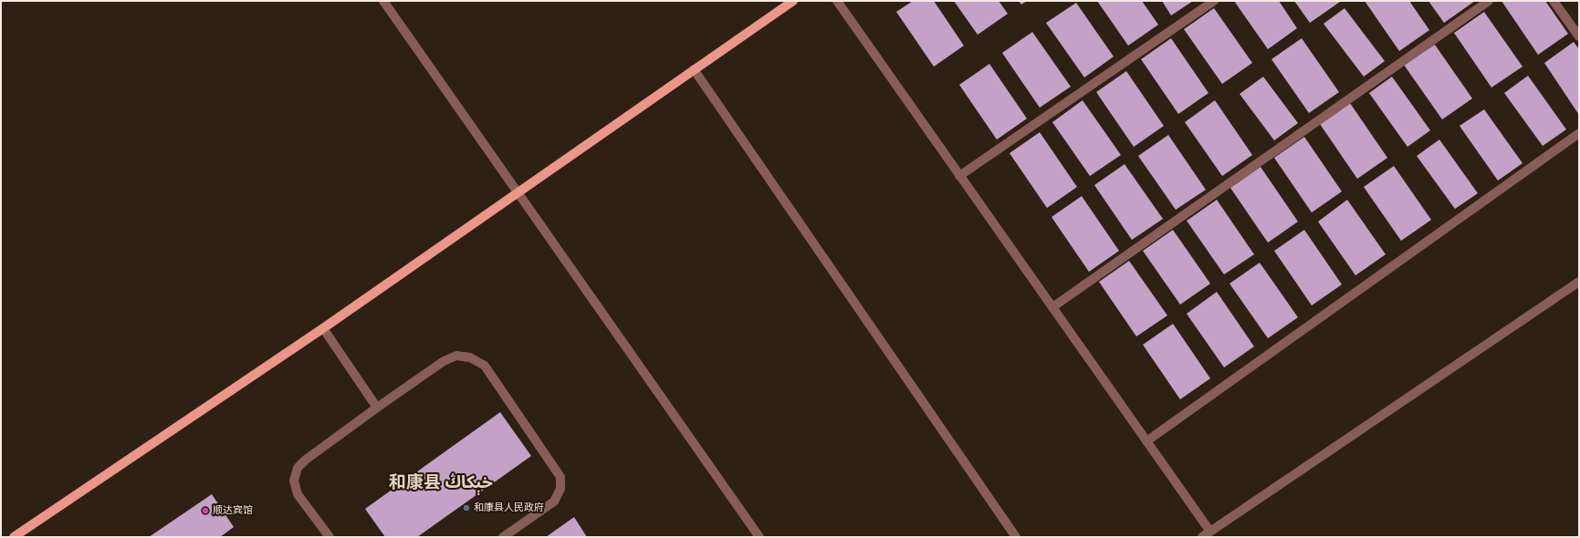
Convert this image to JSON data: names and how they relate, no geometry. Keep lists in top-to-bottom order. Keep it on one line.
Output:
{"districts":["和康县 خېكاڭ"],"places":["和康县人民政府","顺达宾馆"]}
